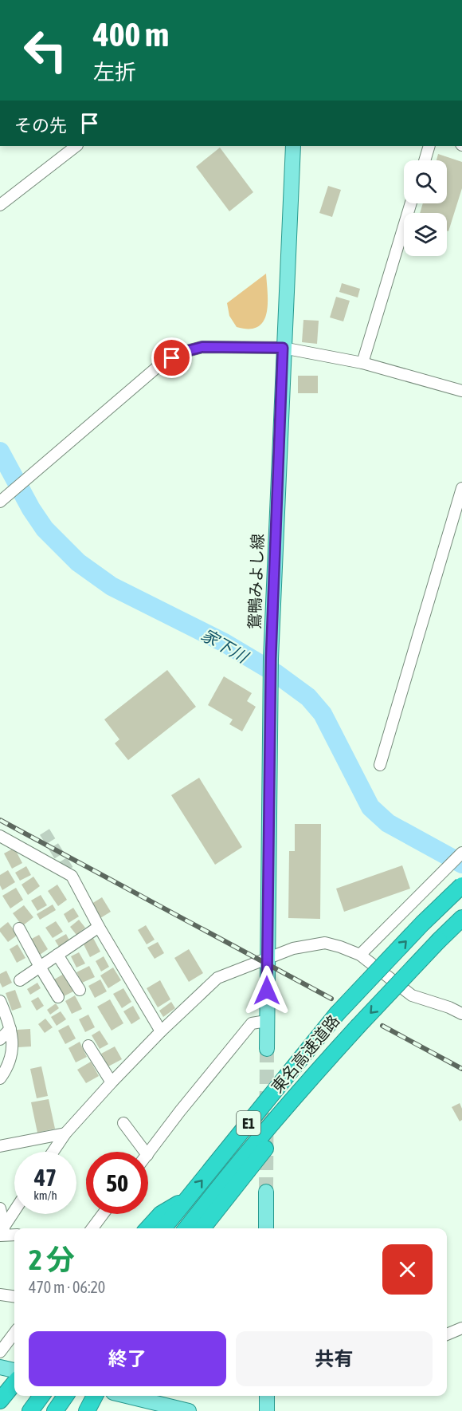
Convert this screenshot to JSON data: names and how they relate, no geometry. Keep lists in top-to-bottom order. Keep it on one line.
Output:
{"streets":{"highway":["東名高速道路","E1"],"main road":["鴛鴨みよし線"]},"water":["家下川"],"page":{"turn":["400 m","左折"],"then":"その先","speed":"47 km/h","limit":"50","heading":["2 分","470 m · 06:20"],"buttons":["終了","共有"]}}
